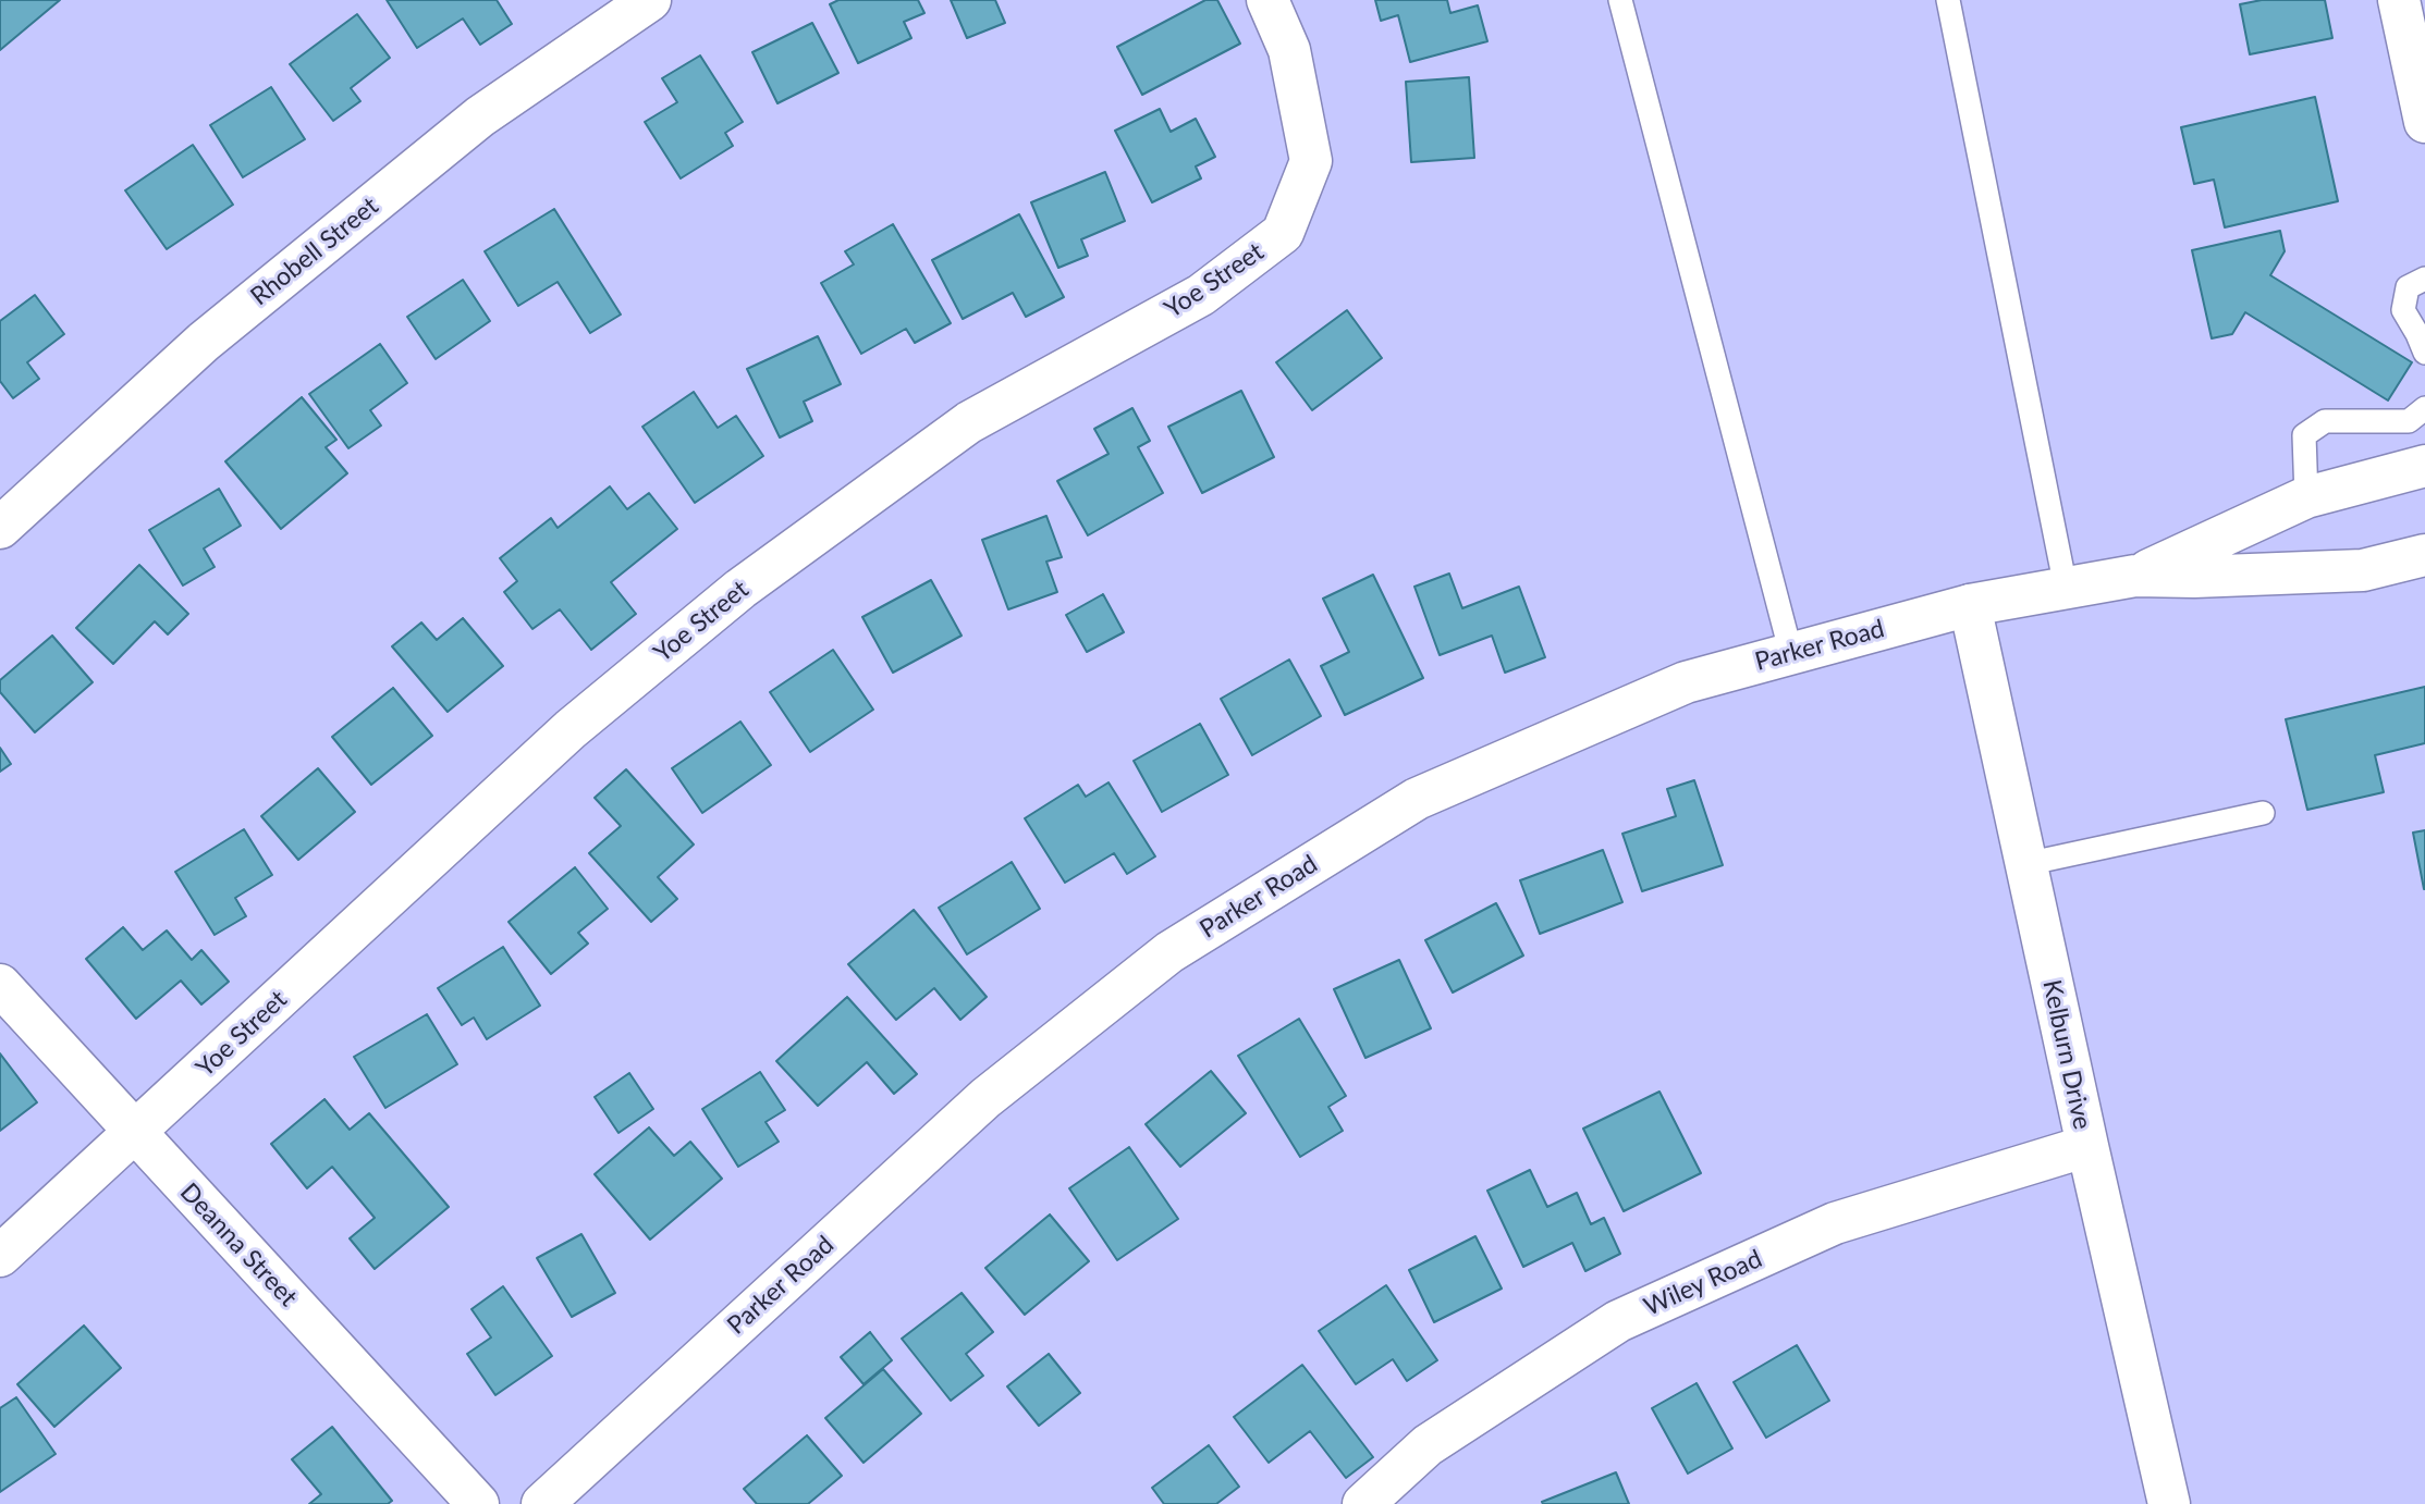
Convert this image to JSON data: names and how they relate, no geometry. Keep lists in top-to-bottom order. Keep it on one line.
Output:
{"streets":{"street":["Rhobell Street","Yoe Street","Parker Road","Kelburn Drive","Deanna Street","Wiley Road"]},"crossings":[["Yoe Street","Deanna Street"],["Parker Road","Kelburn Drive"],["Kelburn Drive","Wiley Road"]]}
